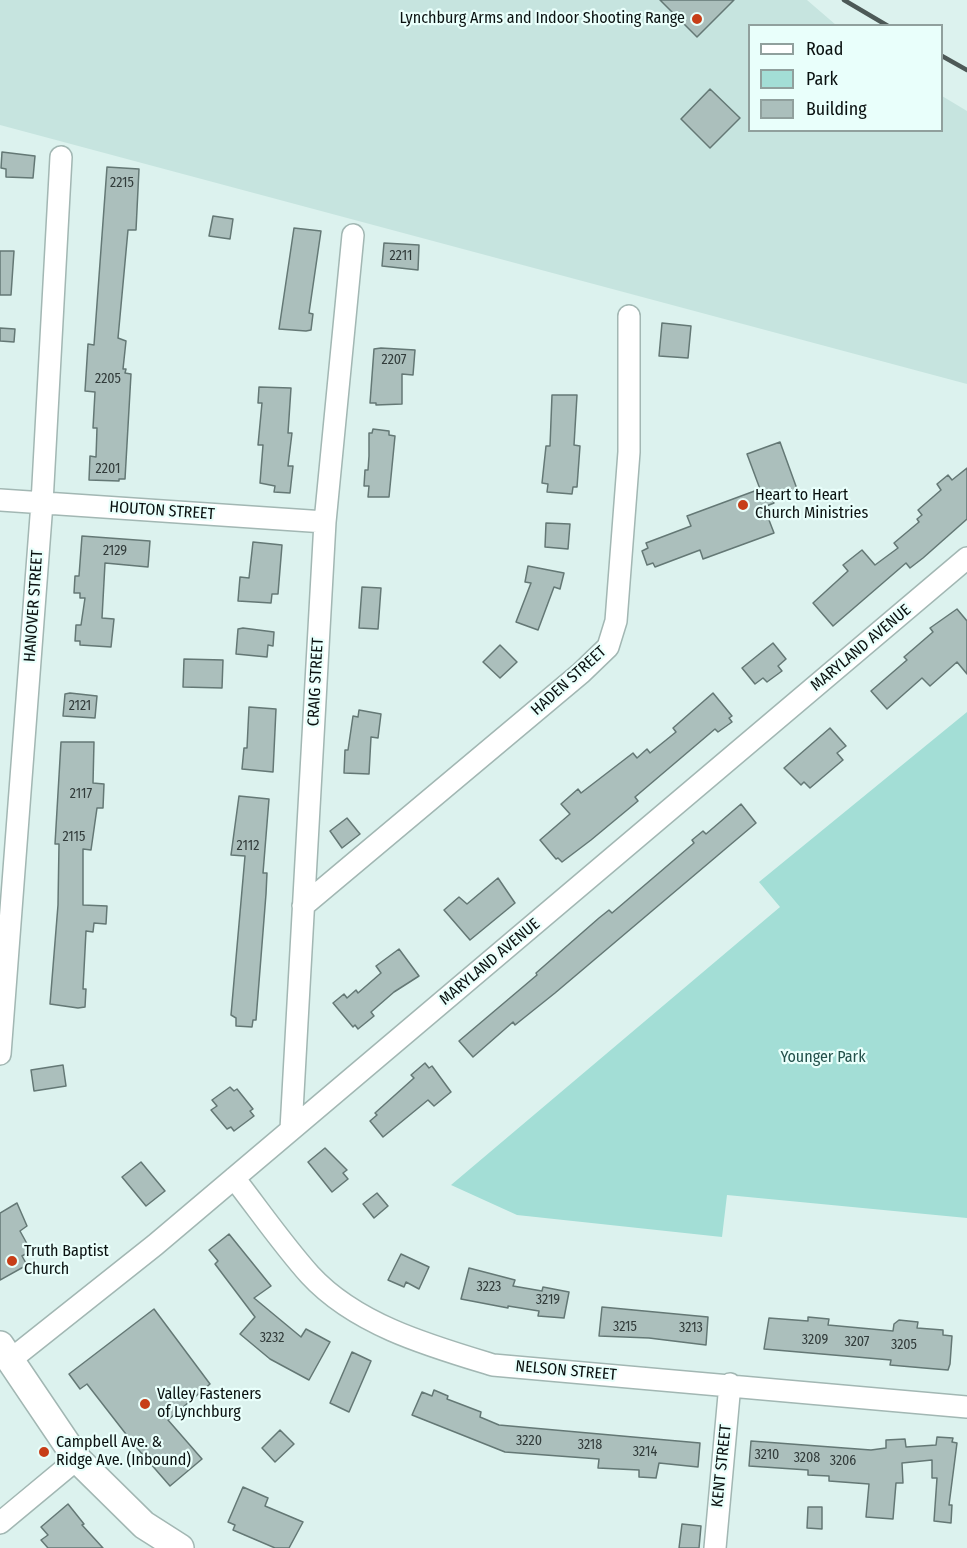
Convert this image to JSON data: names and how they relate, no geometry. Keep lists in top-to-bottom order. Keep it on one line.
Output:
{"streets":{"street":["HOUTON STREET","HANOVER STREET","MARYLAND AVENUE","HADEN STREET","CRAIG STREET","NELSON STREET","KENT STREET"]},"crossings":[["HOUTON STREET","HANOVER STREET"],["HOUTON STREET","CRAIG STREET"],["MARYLAND AVENUE","CRAIG STREET"],["MARYLAND AVENUE","NELSON STREET"],["HADEN STREET","CRAIG STREET"],["NELSON STREET","KENT STREET"]],"parks":["Younger Park"],"places":["Lynchburg Arms and Indoor Shooting Range","Heart to Heart Church Ministries","Truth Baptist Church","Valley Fasteners of Lynchburg","Campbell Ave. & Ridge Ave. (Inbound)"],"house_numbers":["2215","2211","2207","2205","2201","2129","2121","2117","2115","2112","3223","3219","3215","3213","3232","3209","3207","3205","3220","3218","3214","3210","3208","3206"],"legend":["Road","Park","Building"]}
